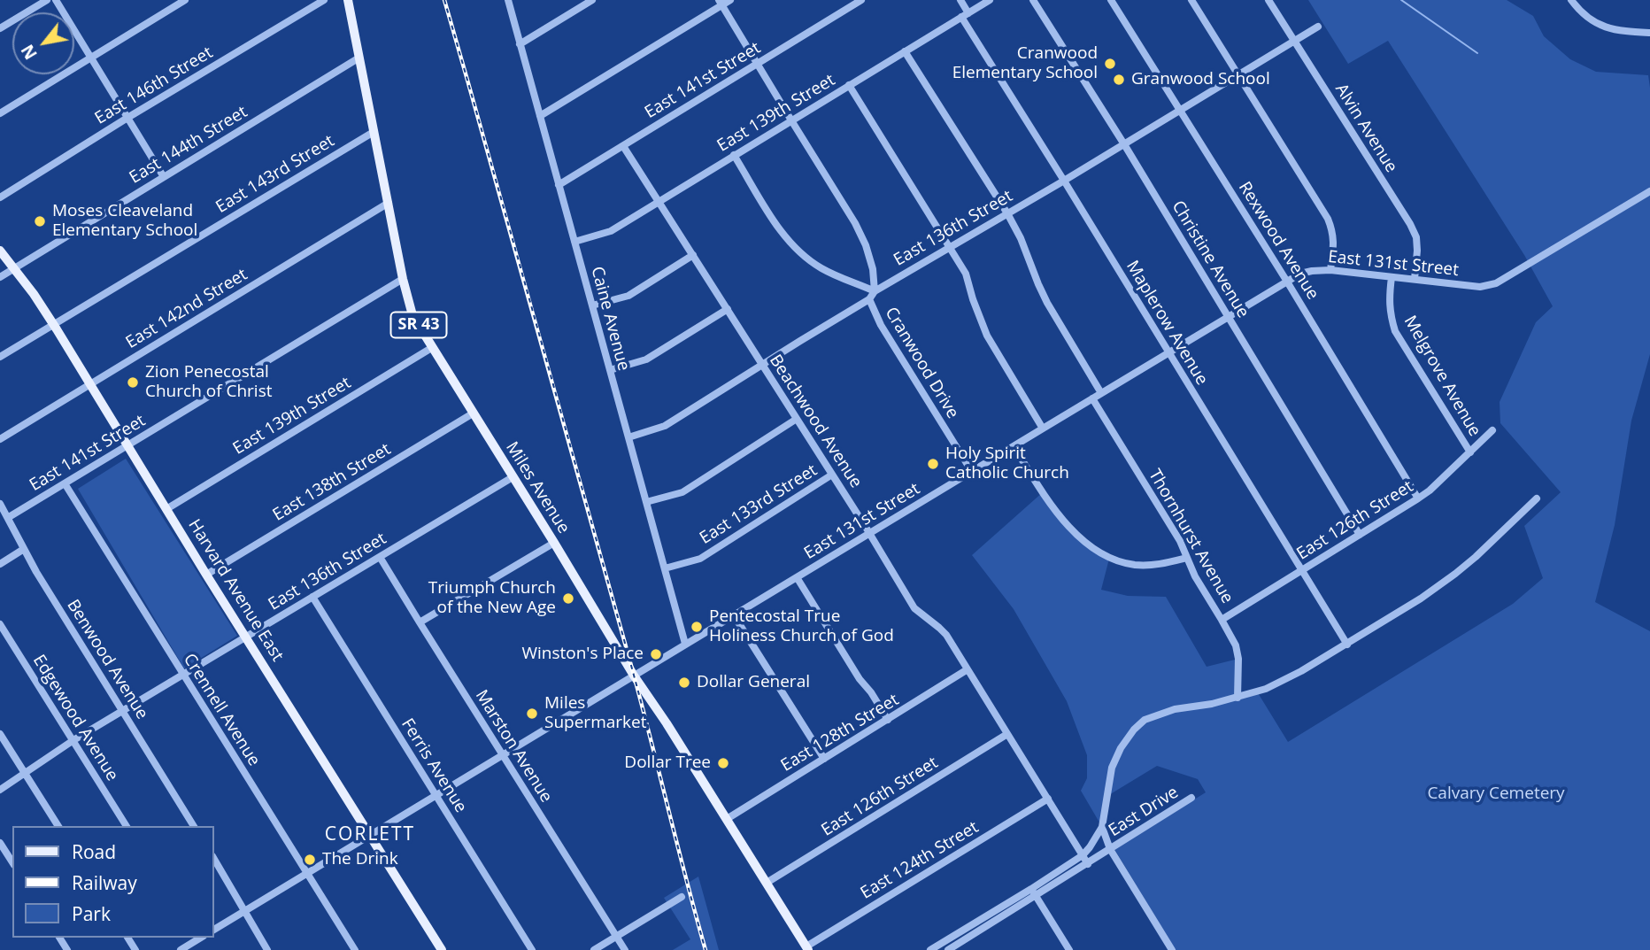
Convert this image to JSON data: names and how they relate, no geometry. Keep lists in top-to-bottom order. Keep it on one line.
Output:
{"streets":{"main road":["SR 43","Miles Avenue","Harvard Avenue East"],"street":["East 141st Street","East 146th Street","East 139th Street","Alvin Avenue","East 144th Street","East 143rd Street","East 136th Street","Rexwood Avenue","Christine Avenue","East 131st Street","East 142nd Street","Caine Avenue","Maplerow Avenue","Cranwood Drive","Melgrove Avenue","Beachwood Avenue","East 138th Street","East 133rd Street","East 126th Street","Thornhurst Avenue","Benwood Avenue","Crennell Avenue","Edgewood Avenue","East 128th Street","Marston Avenue","Ferris Avenue","East Drive","East 124th Street"]},"crossings":[["East 141st Street","Caine Avenue"],["East 141st Street","Cranwood Drive"],["East 141st Street","Beachwood Avenue"],["East 141st Street","Miles Avenue"],["East 141st Street","Harvard Avenue East"],["East 141st Street","Benwood Avenue"],["East 141st Street","Crennell Avenue"],["East 139th Street","Caine Avenue"],["East 139th Street","Maplerow Avenue"],["East 139th Street","Cranwood Drive"],["East 139th Street","Beachwood Avenue"],["East 139th Street","Miles Avenue"],["East 139th Street","Harvard Avenue East"],["Alvin Avenue","East 136th Street"],["Alvin Avenue","East 131st Street"],["East 144th Street","Miles Avenue"],["East 144th Street","Harvard Avenue East"],["East 143rd Street","Miles Avenue"],["East 143rd Street","Harvard Avenue East"],["East 136th Street","Rexwood Avenue"],["East 136th Street","Christine Avenue"],["East 136th Street","Caine Avenue"],["East 136th Street","Maplerow Avenue"],["East 136th Street","Cranwood Drive"],["East 136th Street","Beachwood Avenue"],["East 136th Street","Miles Avenue"],["East 136th Street","Harvard Avenue East"],["East 136th Street","Benwood Avenue"],["East 136th Street","Crennell Avenue"],["East 136th Street","Edgewood Avenue"],["East 136th Street","Marston Avenue"],["East 136th Street","Ferris Avenue"],["Rexwood Avenue","East 131st Street"],["Rexwood Avenue","East 126th Street"],["Christine Avenue","East 131st Street"],["Christine Avenue","East 126th Street"],["East 131st Street","Caine Avenue"],["East 131st Street","Maplerow Avenue"],["East 131st Street","Cranwood Drive"],["East 131st Street","Melgrove Avenue"],["East 131st Street","Beachwood Avenue"],["East 131st Street","Miles Avenue"],["East 131st Street","Thornhurst Avenue"],["East 131st Street","Harvard Avenue East"],["East 131st Street","Crennell Avenue"],["East 131st Street","Marston Avenue"],["East 131st Street","Ferris Avenue"],["East 142nd Street","Miles Avenue"],["East 142nd Street","Harvard Avenue East"],["Caine Avenue","East 133rd Street"],["Maplerow Avenue","East 126th Street"],["Melgrove Avenue","East 126th Street"],["Beachwood Avenue","East 133rd Street"],["Beachwood Avenue","East 126th Street"],["Beachwood Avenue","East 128th Street"],["Beachwood Avenue","East Drive"],["Beachwood Avenue","East 124th Street"],["East 138th Street","Miles Avenue"],["East 138th Street","Harvard Avenue East"],["Miles Avenue","East 126th Street"],["Miles Avenue","East 128th Street"],["Miles Avenue","East 124th Street"],["East 126th Street","Thornhurst Avenue"]],"districts":["CORLETT"],"parks":["Calvary Cemetery"],"places":["Cranwood Elementary School","Granwood School","Moses Cleaveland Elementary School","Zion Penecostal Church of Christ","Holy Spirit Catholic Church","Triumph Church of the New Age","Pentecostal True Holiness Church of God","Winston's Place","Dollar General","Miles Supermarket","Dollar Tree","The Drink"],"legend":["Road","Railway","Park"],"north":"bottom left"}
